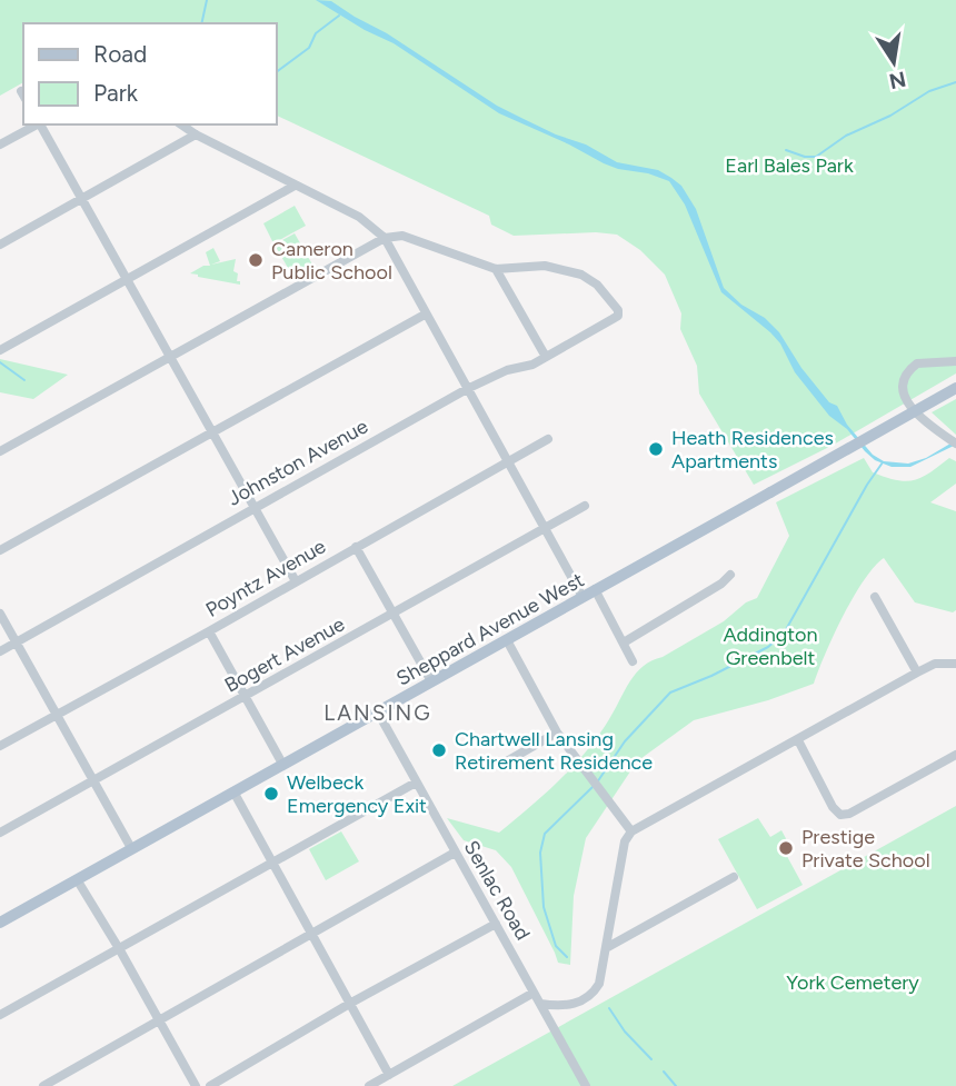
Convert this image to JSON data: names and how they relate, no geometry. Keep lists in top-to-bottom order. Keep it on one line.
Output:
{"streets":{"main road":["Sheppard Avenue West"],"street":["Johnston Avenue","Poyntz Avenue","Bogert Avenue","Senlac Road"]},"crossings":[["Sheppard Avenue West","Senlac Road"]],"districts":["LANSING"],"parks":["Earl Bales Park","Addington Greenbelt","York Cemetery"],"places":["Cameron Public School","Heath Residences Apartments","Chartwell Lansing Retirement Residence","Welbeck Emergency Exit","Prestige Private School"],"legend":["Road","Park"],"north":"bottom"}
